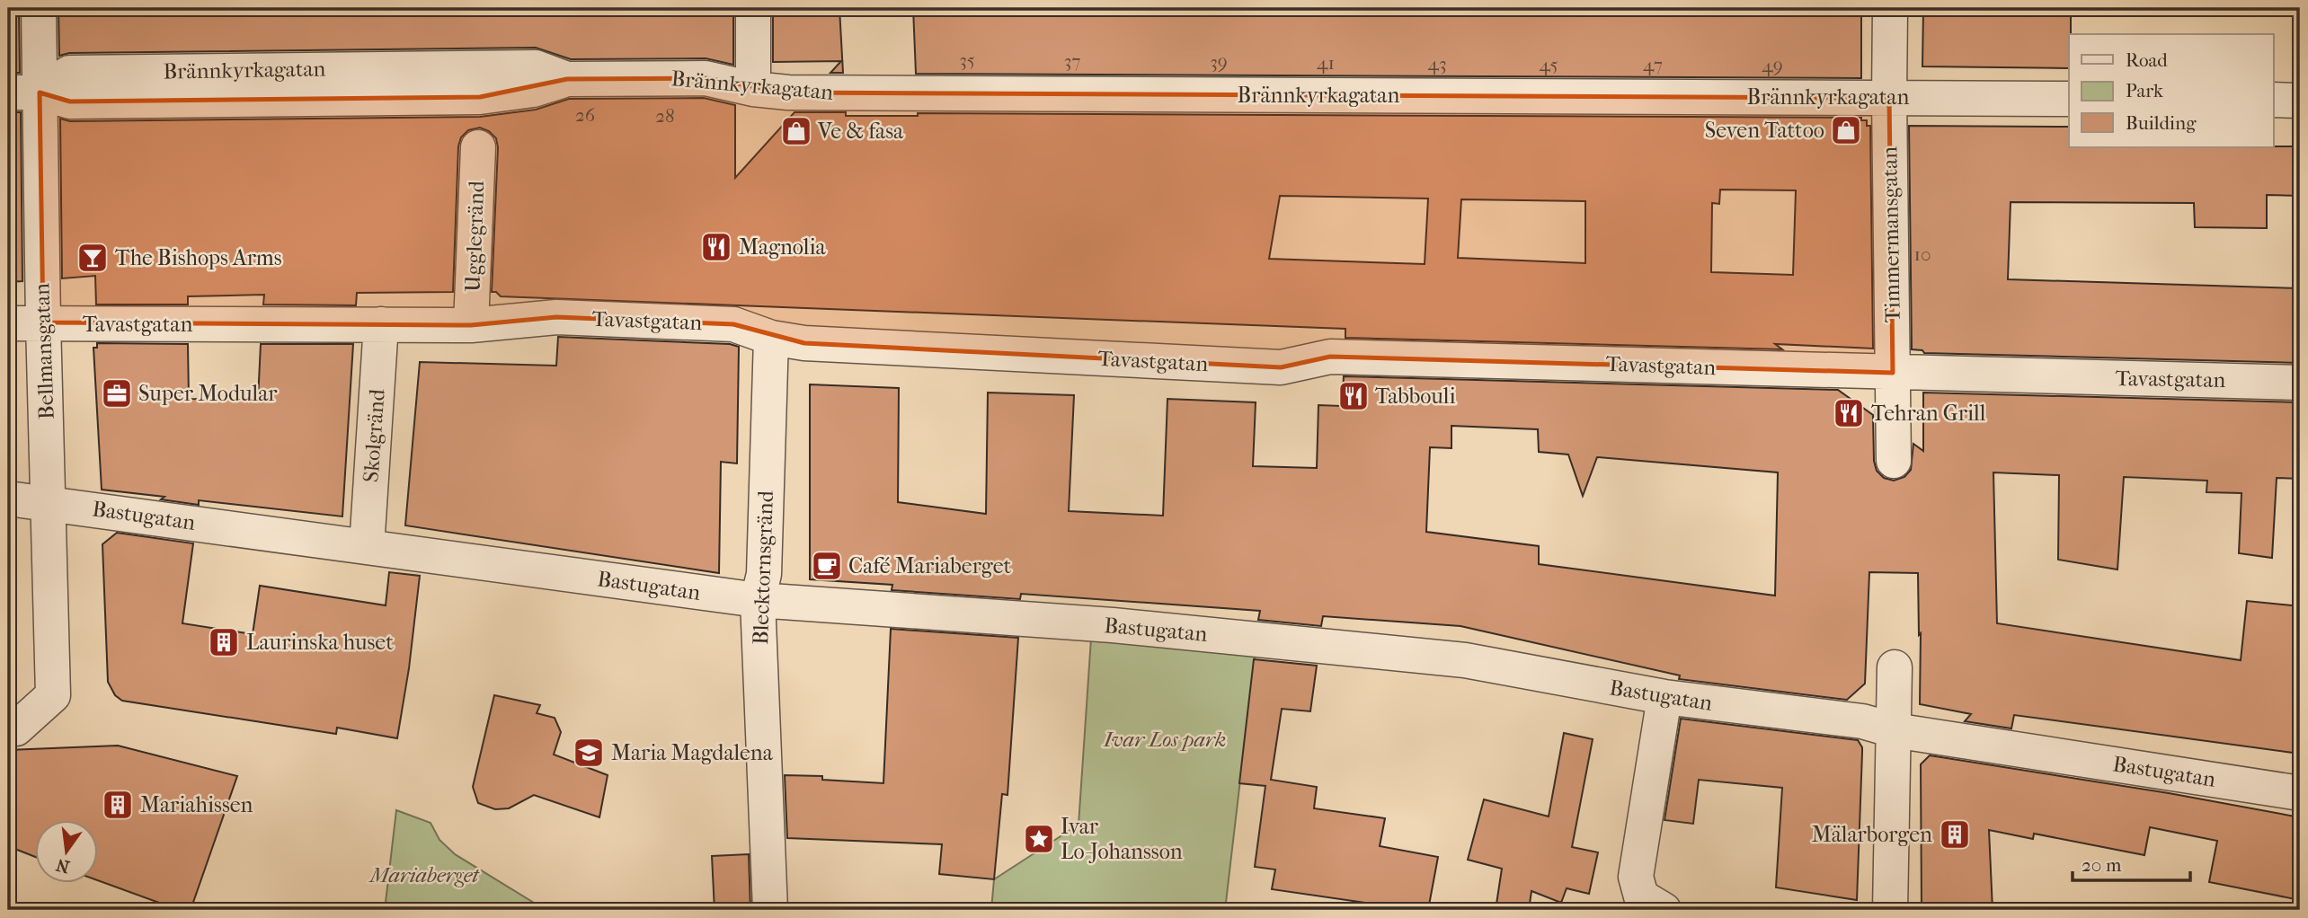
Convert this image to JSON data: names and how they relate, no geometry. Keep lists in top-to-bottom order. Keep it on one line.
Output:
{"streets":{"street":["Brännkyrkagatan","Timmermansgatan","Ugglegränd","Tavastgatan","Bellmansgatan","Skolgränd","Bastugatan","Blecktornsgränd"]},"crossings":[["Brännkyrkagatan","Timmermansgatan"],["Brännkyrkagatan","Bellmansgatan"],["Timmermansgatan","Tavastgatan"],["Ugglegränd","Tavastgatan"],["Tavastgatan","Bellmansgatan"],["Tavastgatan","Skolgränd"],["Tavastgatan","Blecktornsgränd"],["Bellmansgatan","Bastugatan"],["Skolgränd","Bastugatan"],["Bastugatan","Blecktornsgränd"]],"parks":["Ivar Los park","Mariaberget"],"places":{"shop":["Seven Tattoo","Ve & fasa"],"restaurant":["Magnolia","Tabbouli","Tehran Grill"],"bar":["The Bishops Arms"],"office":["Super Modular"],"cafe":["Café Mariaberget"],"building":["Laurinska huset","Mariahissen","Mälarborgen"],"school or university":["Maria Magdalena"],"place":["Ivar Lo-Johansson"]},"house_numbers":["35","37","39","41","43","45","47","49","26","28","10"],"legend":["Road","Park","Building"],"scale_bar":"20 m","north":"bottom"}
